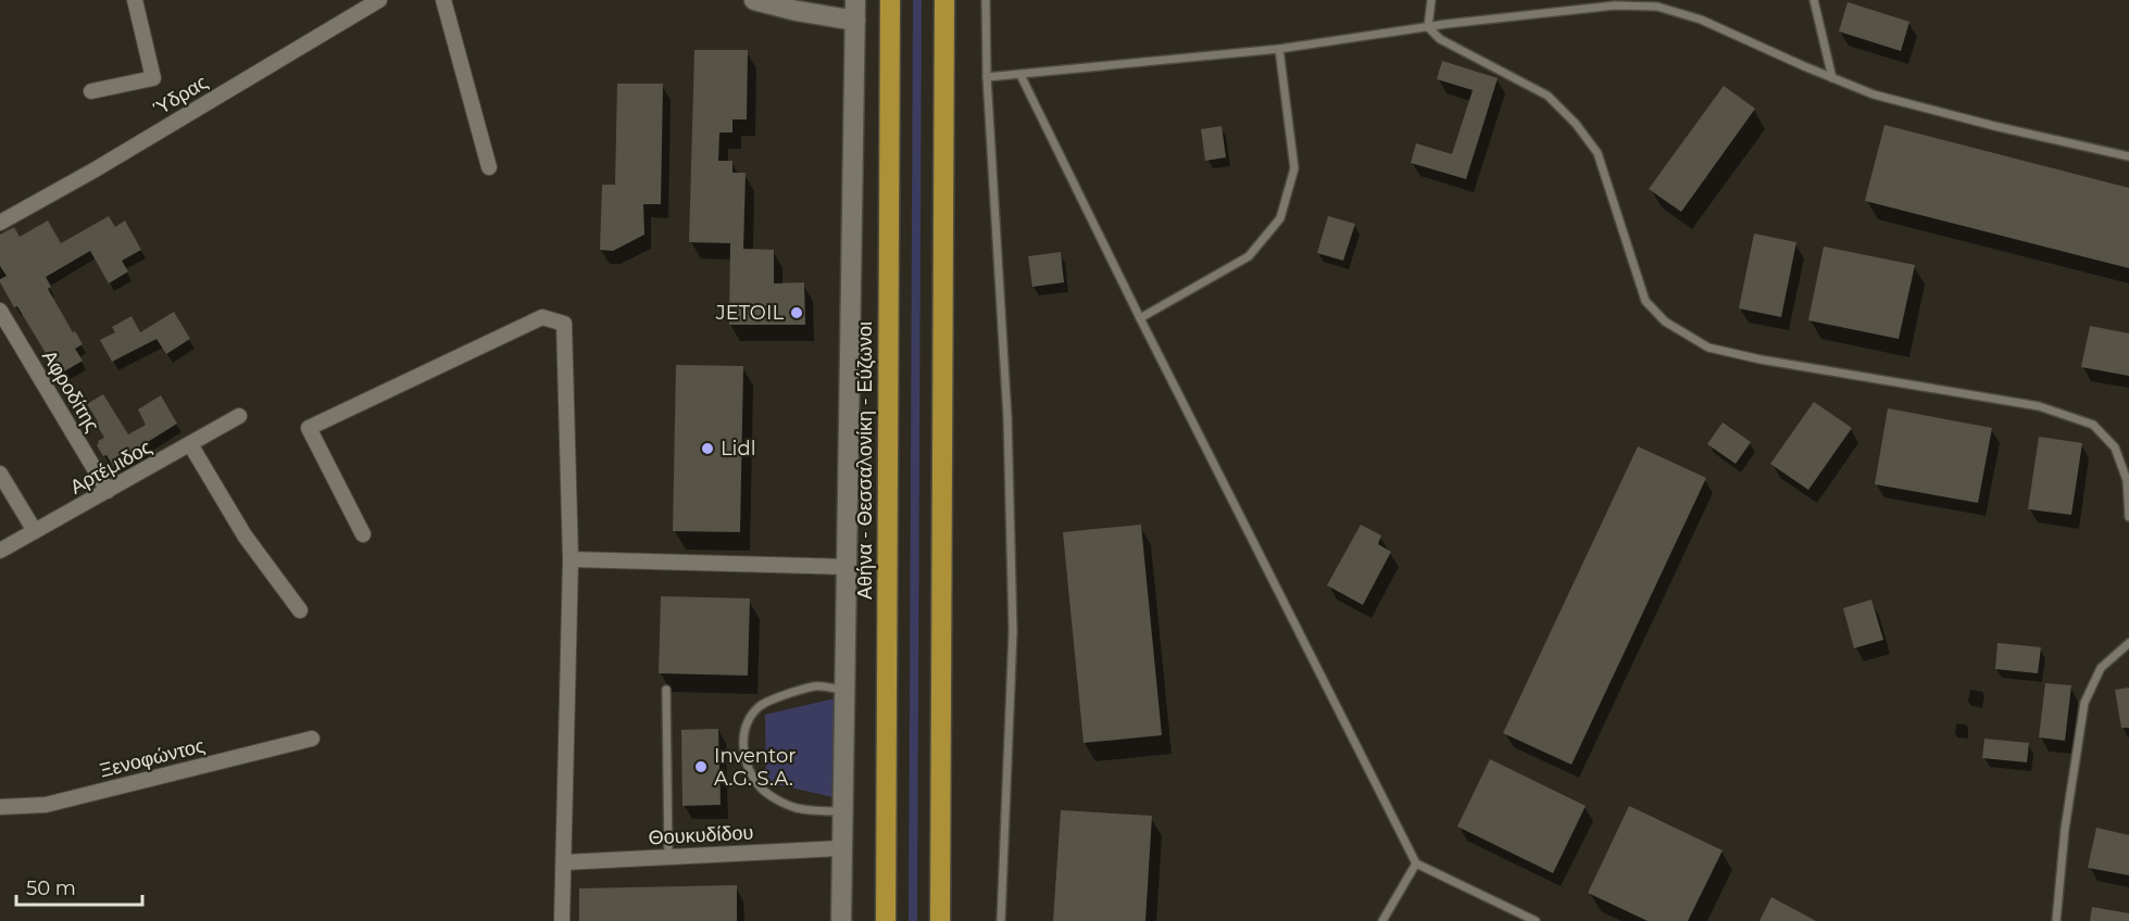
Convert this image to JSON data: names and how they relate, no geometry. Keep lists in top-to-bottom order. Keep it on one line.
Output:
{"streets":{"highway":["Αθήνα - Θεσσαλονίκη - Εύζωνοι"],"street":["Ύδρας","Αφροδίτης","Αρτέμιδος","Ξενοφώντος","Θουκυδίδου"]},"crossings":[["Αφροδίτης","Αρτέμιδος"]],"places":["JETOIL","Lidl","Inventor A.G. S.A."],"scale_bar":"50 m"}
